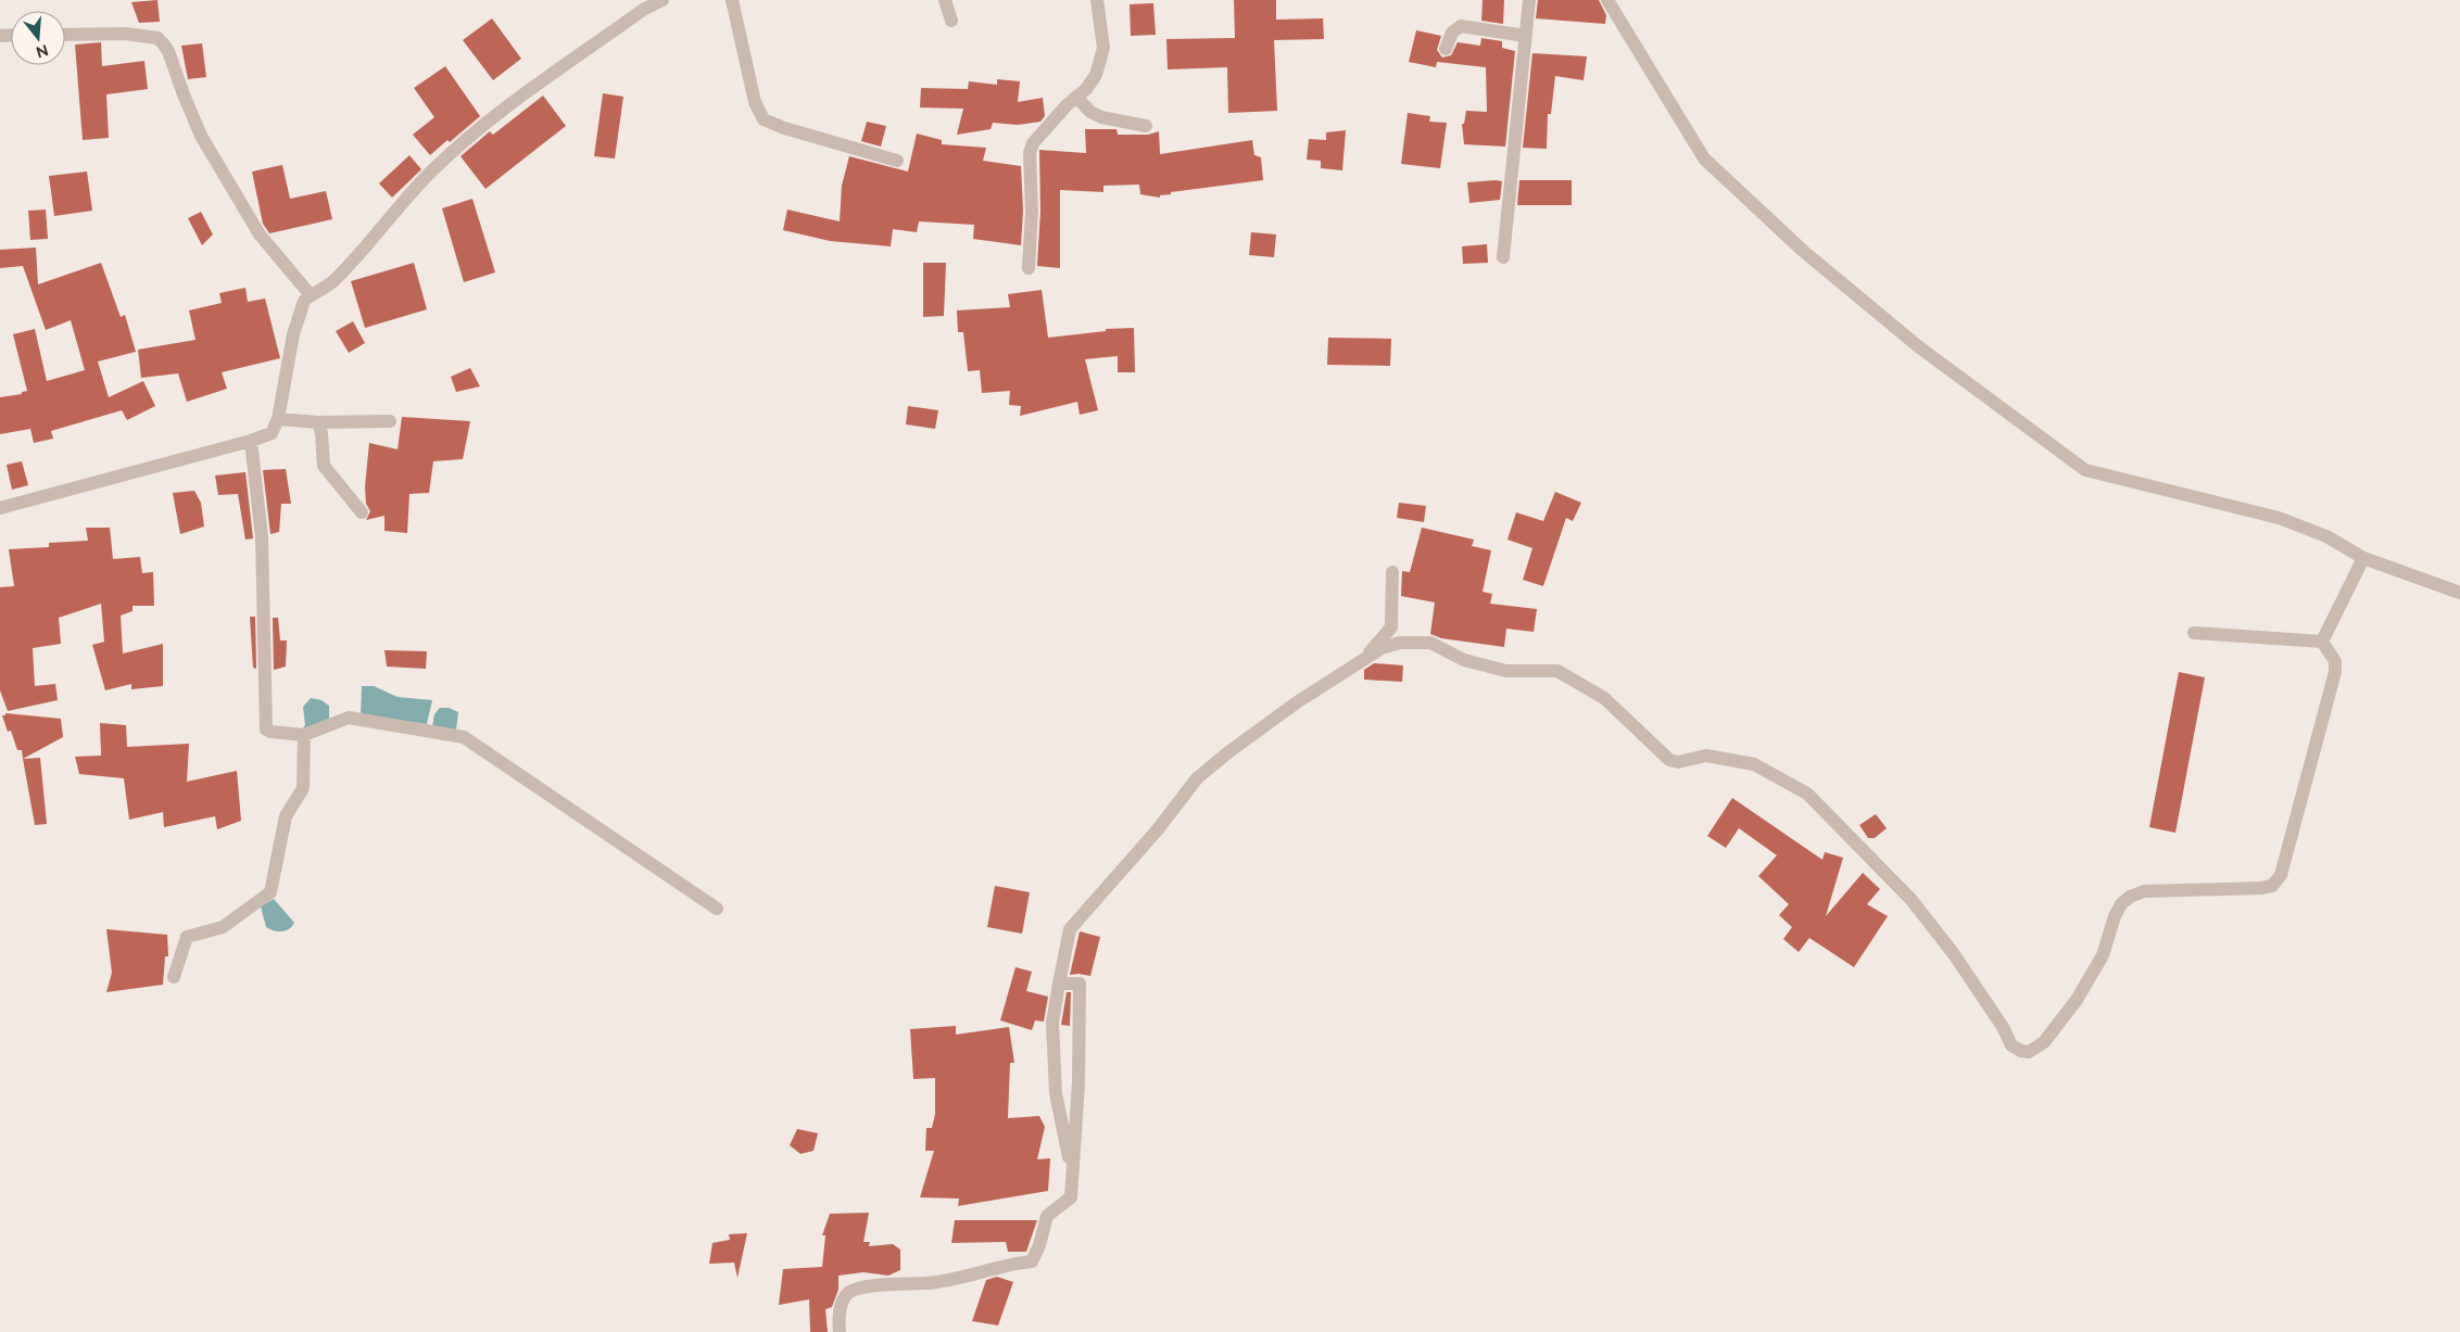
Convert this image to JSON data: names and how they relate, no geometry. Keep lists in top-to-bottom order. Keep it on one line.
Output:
{"north":"bottom"}
